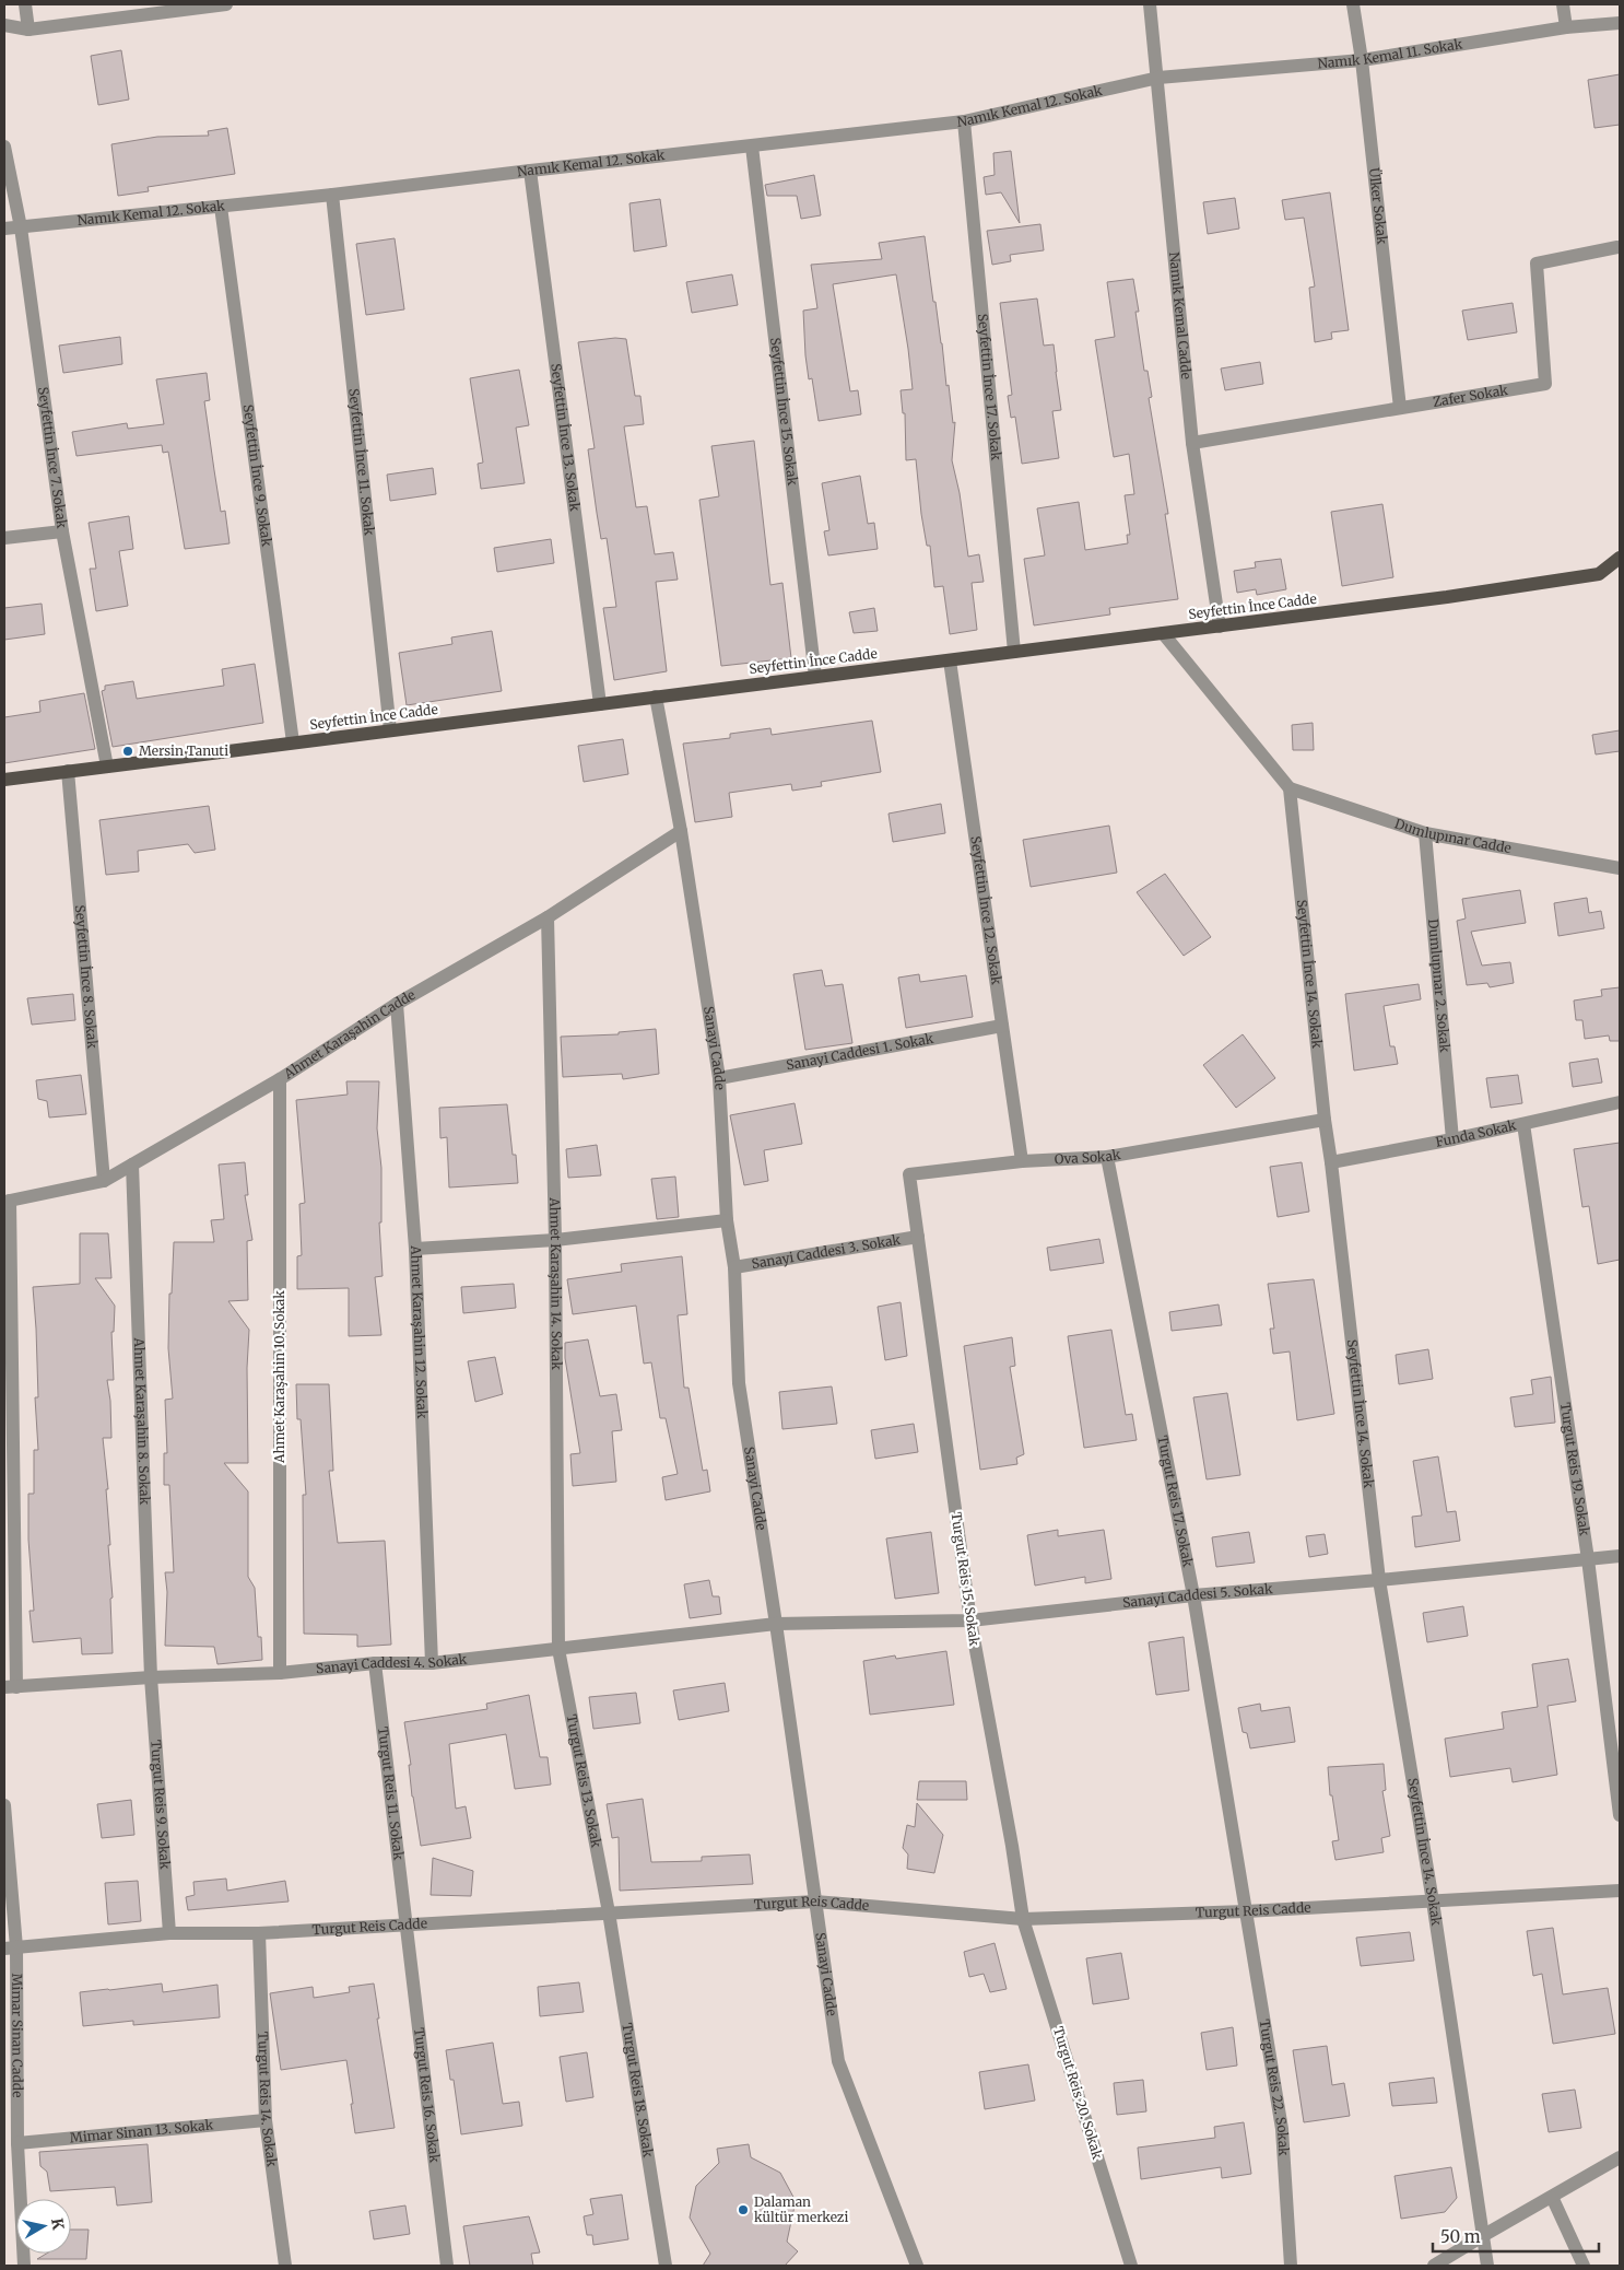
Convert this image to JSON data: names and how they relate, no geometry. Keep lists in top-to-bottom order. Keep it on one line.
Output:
{"streets":{"main road":["Seyfettin İnce Cadde"],"street":["Namık Kemal 11. Sokak","Namık Kemal 12. Sokak","Ülker Sokak","Namık Kemal Cadde","Seyfettin İnce 17. Sokak","Zafer Sokak","Seyfettin İnce 15. Sokak","Seyfettin İnce 13. Sokak","Seyfettin İnce 7. Sokak","Seyfettin İnce 11. Sokak","Seyfettin İnce 9. Sokak","Dumlupınar Cadde","Seyfettin İnce 12. Sokak","Seyfettin İnce 14. Sokak","Seyfettin İnce 8. Sokak","Dumlupınar 2. Sokak","Ahmet Karaşahin Cadde","Sanayi Cadde","Sanayi Caddesi 1. Sokak","Funda Sokak","Ova Sokak","Sanayi Caddesi 3. Sokak","Ahmet Karaşahin 14. Sokak","Ahmet Karaşahin 12. Sokak","Ahmet Karaşahin 10. Sokak","Ahmet Karaşahin 8. Sokak","Turgut Reis 19. Sokak","Turgut Reis 17. Sokak","Turgut Reis 15. Sokak","Sanayi Caddesi 5. Sokak","Sanayi Caddesi 4. Sokak","Turgut Reis 13. Sokak","Turgut Reis 11. Sokak","Turgut Reis 9. Sokak","Turgut Reis Cadde","Mimar Sinan Cadde","Turgut Reis 22. Sokak","Turgut Reis 18. Sokak","Turgut Reis 20. Sokak","Turgut Reis 16. Sokak","Turgut Reis 14. Sokak","Mimar Sinan 13. Sokak"]},"crossings":[["Namık Kemal 11. Sokak","Namık Kemal 12. Sokak"],["Namık Kemal 11. Sokak","Ülker Sokak"],["Namık Kemal 11. Sokak","Namık Kemal Cadde"],["Namık Kemal 12. Sokak","Namık Kemal Cadde"],["Namık Kemal 12. Sokak","Seyfettin İnce 17. Sokak"],["Namık Kemal 12. Sokak","Seyfettin İnce 15. Sokak"],["Namık Kemal 12. Sokak","Seyfettin İnce 13. Sokak"],["Namık Kemal 12. Sokak","Seyfettin İnce 7. Sokak"],["Namık Kemal 12. Sokak","Seyfettin İnce 11. Sokak"],["Namık Kemal 12. Sokak","Seyfettin İnce 9. Sokak"],["Ülker Sokak","Zafer Sokak"],["Namık Kemal Cadde","Zafer Sokak"],["Namık Kemal Cadde","Seyfettin İnce Cadde"],["Seyfettin İnce 17. Sokak","Seyfettin İnce Cadde"],["Seyfettin İnce 15. Sokak","Seyfettin İnce Cadde"],["Seyfettin İnce 13. Sokak","Seyfettin İnce Cadde"],["Seyfettin İnce 7. Sokak","Seyfettin İnce Cadde"],["Seyfettin İnce 11. Sokak","Seyfettin İnce Cadde"],["Seyfettin İnce 9. Sokak","Seyfettin İnce Cadde"],["Seyfettin İnce Cadde","Seyfettin İnce 12. Sokak"],["Seyfettin İnce Cadde","Seyfettin İnce 8. Sokak"],["Seyfettin İnce Cadde","Sanayi Cadde"],["Dumlupınar Cadde","Seyfettin İnce 14. Sokak"],["Dumlupınar Cadde","Dumlupınar 2. Sokak"],["Seyfettin İnce 12. Sokak","Sanayi Caddesi 1. Sokak"],["Seyfettin İnce 12. Sokak","Ova Sokak"],["Seyfettin İnce 14. Sokak","Funda Sokak"],["Seyfettin İnce 14. Sokak","Ova Sokak"],["Seyfettin İnce 14. Sokak","Sanayi Caddesi 5. Sokak"],["Seyfettin İnce 14. Sokak","Turgut Reis Cadde"],["Seyfettin İnce 8. Sokak","Ahmet Karaşahin Cadde"],["Dumlupınar 2. Sokak","Funda Sokak"],["Ahmet Karaşahin Cadde","Sanayi Cadde"],["Ahmet Karaşahin Cadde","Ahmet Karaşahin 14. Sokak"],["Ahmet Karaşahin Cadde","Ahmet Karaşahin 12. Sokak"],["Ahmet Karaşahin Cadde","Ahmet Karaşahin 10. Sokak"],["Ahmet Karaşahin Cadde","Ahmet Karaşahin 8. Sokak"],["Sanayi Cadde","Sanayi Caddesi 1. Sokak"],["Sanayi Cadde","Sanayi Caddesi 3. Sokak"],["Sanayi Cadde","Sanayi Caddesi 5. Sokak"],["Sanayi Cadde","Sanayi Caddesi 4. Sokak"],["Sanayi Cadde","Turgut Reis Cadde"],["Funda Sokak","Turgut Reis 19. Sokak"],["Ova Sokak","Sanayi Caddesi 3. Sokak"],["Ova Sokak","Turgut Reis 17. Sokak"],["Ova Sokak","Turgut Reis 15. Sokak"],["Sanayi Caddesi 3. Sokak","Turgut Reis 15. Sokak"],["Ahmet Karaşahin 14. Sokak","Sanayi Caddesi 4. Sokak"],["Ahmet Karaşahin 14. Sokak","Turgut Reis 13. Sokak"],["Ahmet Karaşahin 12. Sokak","Sanayi Caddesi 4. Sokak"],["Ahmet Karaşahin 10. Sokak","Sanayi Caddesi 4. Sokak"],["Ahmet Karaşahin 8. Sokak","Sanayi Caddesi 4. Sokak"],["Ahmet Karaşahin 8. Sokak","Turgut Reis 9. Sokak"],["Turgut Reis 19. Sokak","Sanayi Caddesi 5. Sokak"],["Turgut Reis 17. Sokak","Sanayi Caddesi 5. Sokak"],["Turgut Reis 17. Sokak","Turgut Reis Cadde"],["Turgut Reis 17. Sokak","Turgut Reis 22. Sokak"],["Turgut Reis 15. Sokak","Sanayi Caddesi 5. Sokak"],["Turgut Reis 15. Sokak","Turgut Reis Cadde"],["Turgut Reis 15. Sokak","Turgut Reis 20. Sokak"],["Sanayi Caddesi 5. Sokak","Sanayi Caddesi 4. Sokak"],["Sanayi Caddesi 4. Sokak","Turgut Reis 13. Sokak"],["Sanayi Caddesi 4. Sokak","Turgut Reis 11. Sokak"],["Sanayi Caddesi 4. Sokak","Turgut Reis 9. Sokak"],["Turgut Reis 13. Sokak","Turgut Reis Cadde"],["Turgut Reis 13. Sokak","Turgut Reis 18. Sokak"],["Turgut Reis 11. Sokak","Turgut Reis Cadde"],["Turgut Reis 11. Sokak","Turgut Reis 16. Sokak"],["Turgut Reis 9. Sokak","Turgut Reis Cadde"],["Turgut Reis Cadde","Mimar Sinan Cadde"],["Turgut Reis Cadde","Turgut Reis 22. Sokak"],["Turgut Reis Cadde","Turgut Reis 18. Sokak"],["Turgut Reis Cadde","Turgut Reis 20. Sokak"],["Turgut Reis Cadde","Turgut Reis 16. Sokak"],["Turgut Reis Cadde","Turgut Reis 14. Sokak"],["Mimar Sinan Cadde","Mimar Sinan 13. Sokak"],["Turgut Reis 14. Sokak","Mimar Sinan 13. Sokak"]],"places":["Mersin Tanuti","Dalaman kültür merkezi"],"scale_bar":"50 m","north":"right"}
